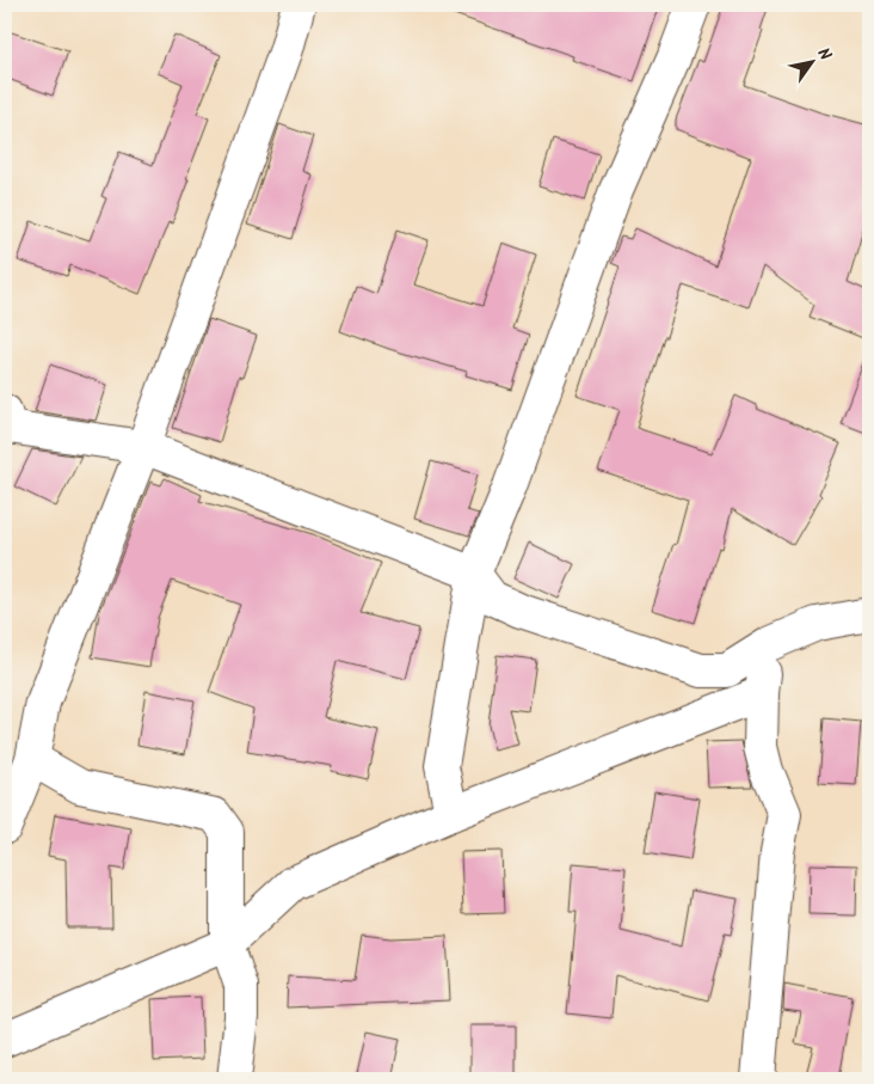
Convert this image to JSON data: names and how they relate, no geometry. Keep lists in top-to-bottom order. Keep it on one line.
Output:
{"north":"top right"}
